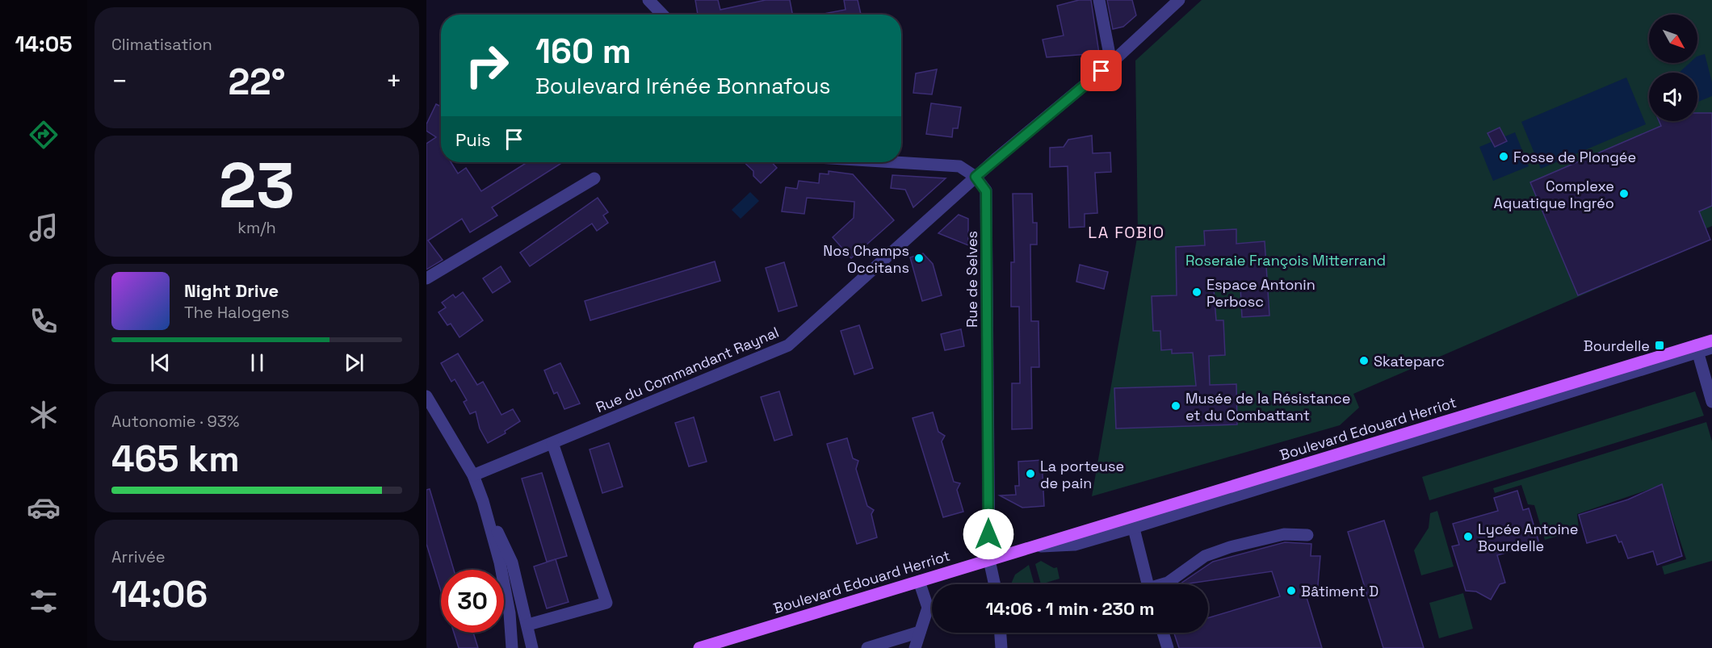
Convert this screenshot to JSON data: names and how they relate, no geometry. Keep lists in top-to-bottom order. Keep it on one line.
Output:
{"streets":{"main road":["Boulevard Edouard Herriot"],"street":["Rue de Selves","Rue du Commandant Raynal"]},"crossings":[["Rue de Selves","Rue du Commandant Raynal"],["Rue de Selves","Boulevard Edouard Herriot"]],"districts":["LA FOBIO"],"parks":["Roseraie François Mitterrand"],"places":{"other":["Fosse de Plongée","Complexe Aquatique Ingréo","Nos Champs Occitans","Espace Antonin Perbosc","Skateparc","Musée de la Résistance et du Combattant","La porteuse de pain","Lycée Antoine Bourdelle","Bâtiment D"],"transit":["Bourdelle"]},"north":"bottom right","page":{"tabs":"14:05","tile":["Climatisation",["23","km/h"],["Autonomie · 93%","465 km"],["Arrivée","14:06"]],"turn":["160 m","Boulevard Irénée Bonnafous"],"heat":["−","22°","+"],"then":"Puis","song":["Night Drive","The Halogens"],"limit":"30","trip":"14:06 · 1 min · 230 m"}}
